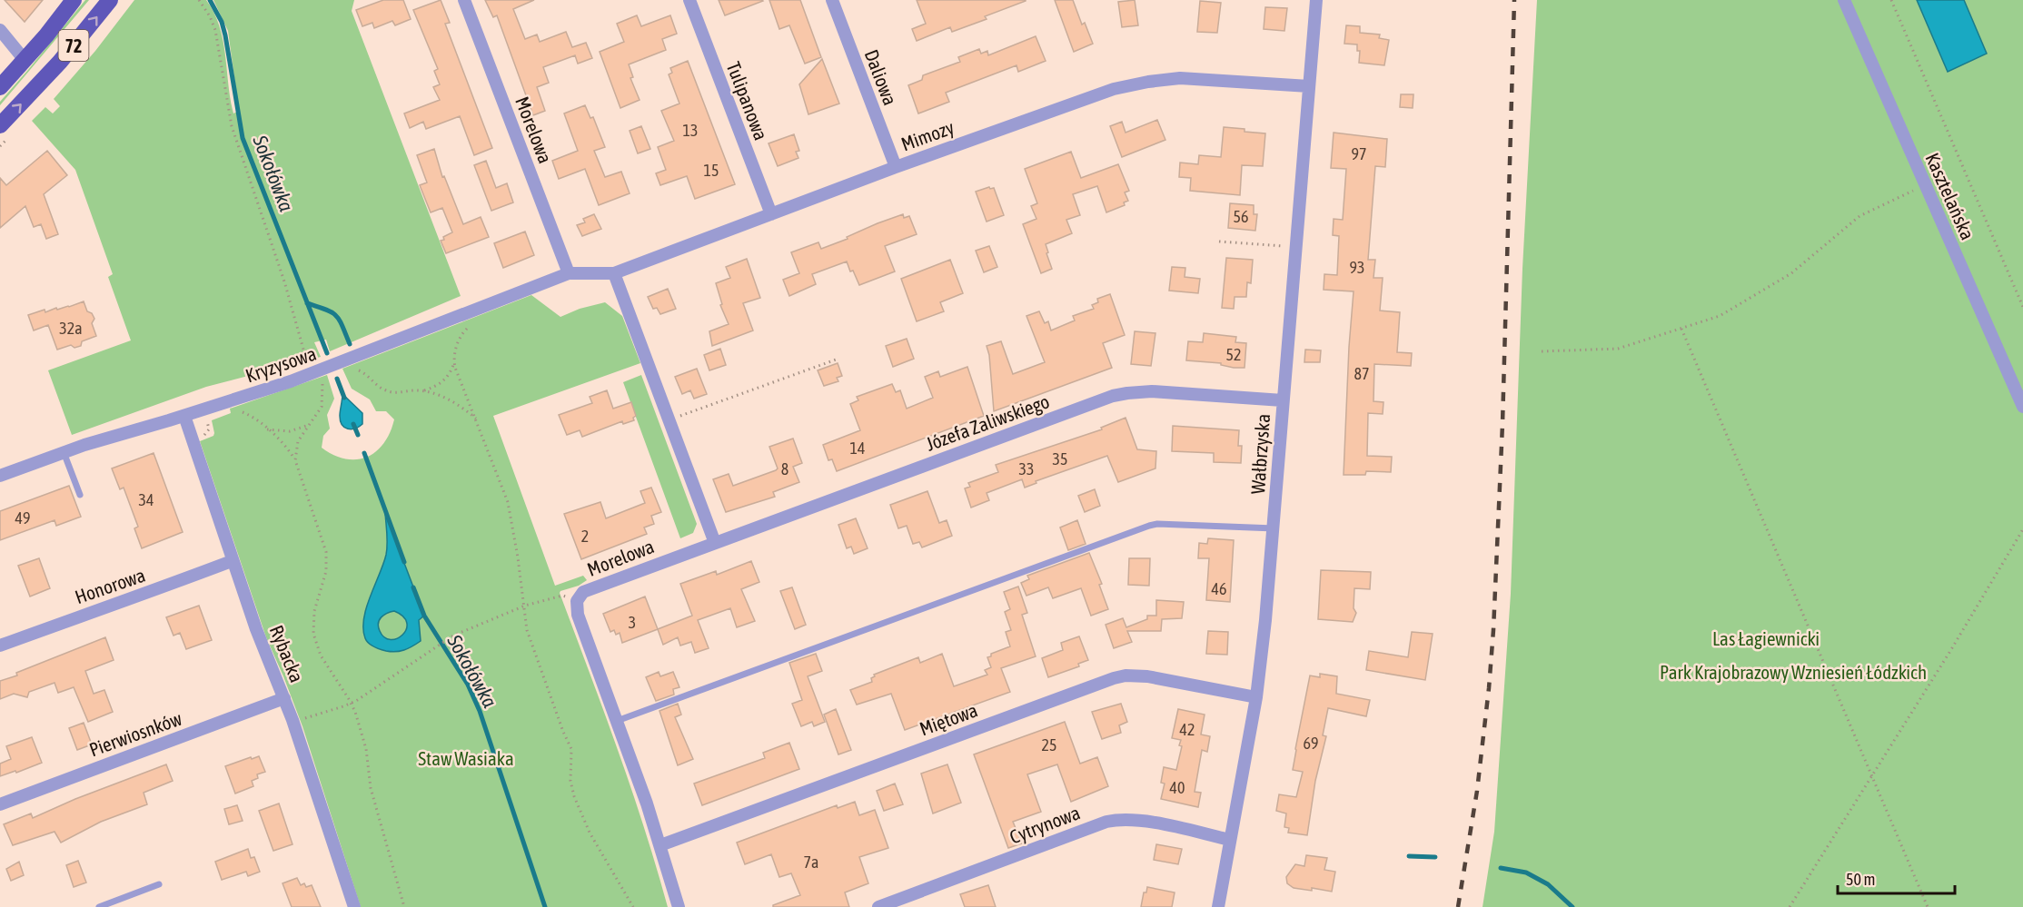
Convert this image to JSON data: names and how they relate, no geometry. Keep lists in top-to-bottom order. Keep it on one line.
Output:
{"streets":{"main road":["72"],"street":["Daliowa","Tulipanowa","Morelowa","Mimozy","Kasztelańska","Kryzysowa","Józefa Zaliwskiego","Wałbrzyska","Honorowa","Rybacka","Miętowa","Pierwiosnków","Cytrynowa"]},"crossings":[["Daliowa","Mimozy"],["Tulipanowa","Mimozy"],["Morelowa","Mimozy"],["Morelowa","Kryzysowa"],["Morelowa","Józefa Zaliwskiego"],["Morelowa","Miętowa"],["Mimozy","Kryzysowa"],["Mimozy","Wałbrzyska"],["Kryzysowa","Rybacka"],["Józefa Zaliwskiego","Wałbrzyska"],["Wałbrzyska","Miętowa"],["Wałbrzyska","Cytrynowa"],["Honorowa","Rybacka"],["Rybacka","Pierwiosnków"]],"water":["Sokołówka"],"parks":["Las Łagiewnicki","Park Krajobrazowy Wzniesień Łódzkich","Staw Wasiaka"],"house_numbers":["13","97","15","56","93","32a","52","87","14","35","8","33","34","49","2","46","3","42","69","25","40","7a"],"scale_bar":"50 m"}
